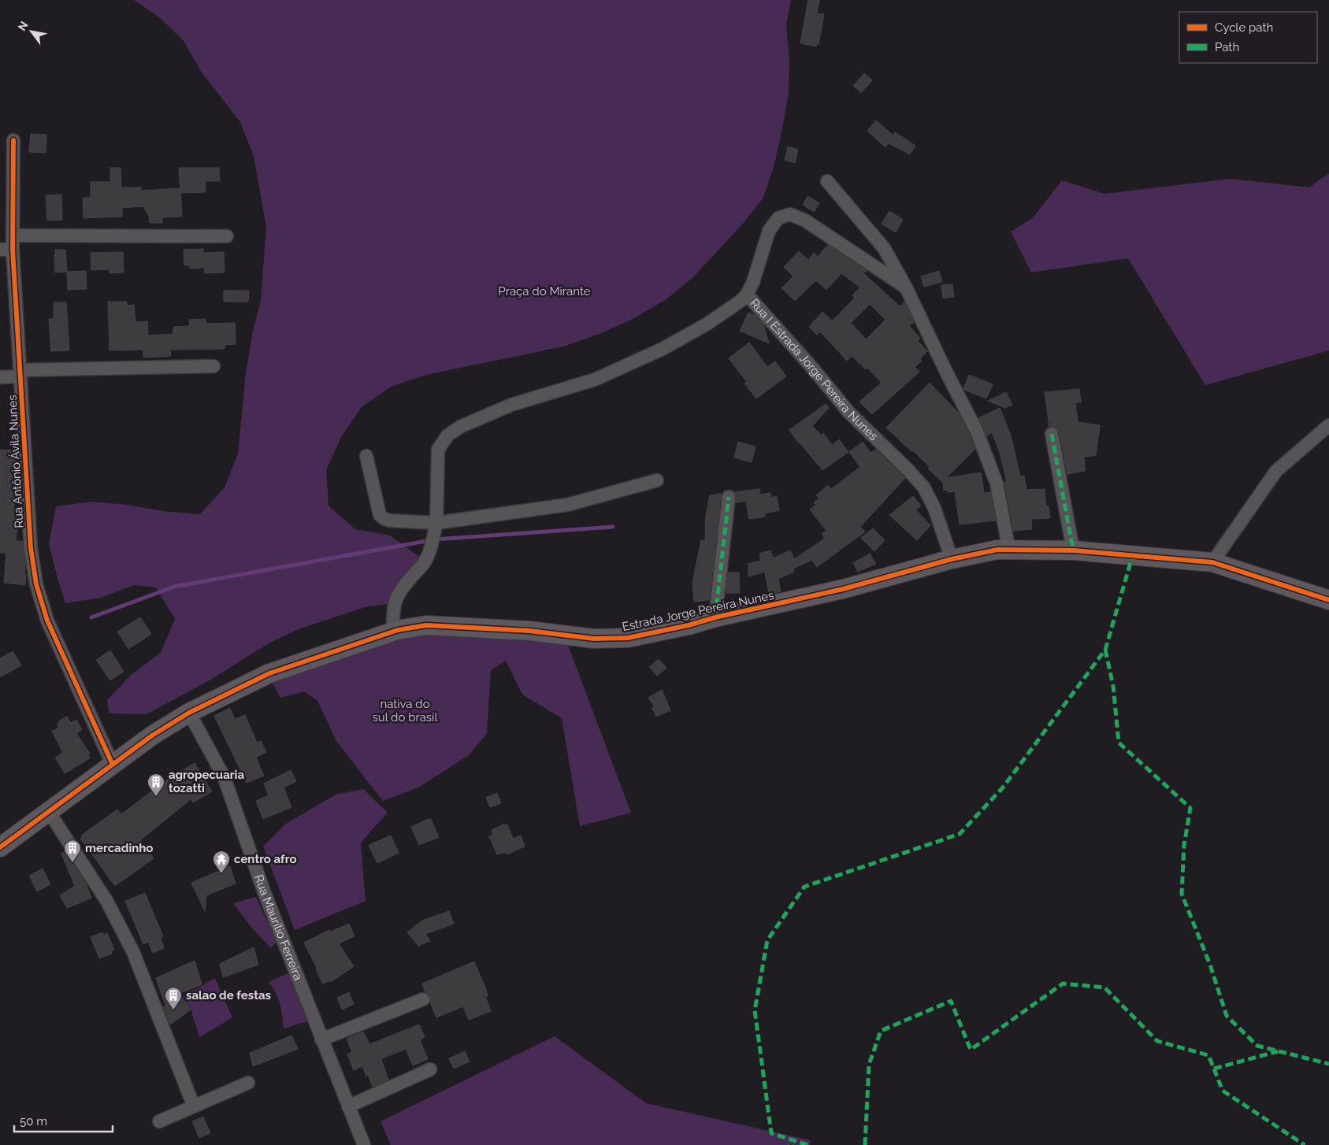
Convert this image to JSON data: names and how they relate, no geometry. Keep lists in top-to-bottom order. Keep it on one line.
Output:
{"streets":{"street":["Rua I Estrada Jorge Pereira Nunes","Rua Antônio Ávila Nunes","Estrada Jorge Pereira Nunes","Rua Maurílio Ferreira"]},"crossings":[["Rua I Estrada Jorge Pereira Nunes","Estrada Jorge Pereira Nunes"],["Rua Antônio Ávila Nunes","Estrada Jorge Pereira Nunes"],["Estrada Jorge Pereira Nunes","Rua Maurílio Ferreira"]],"parks":["Praça do Mirante","nativa do sul do brasil"],"places":{"building":["agropecuaria tozatti","mercadinho","salao de festas"],"temple":["centro afro"]},"legend":["Cycle path","Path"],"scale_bar":"50 m","north":"top left"}
